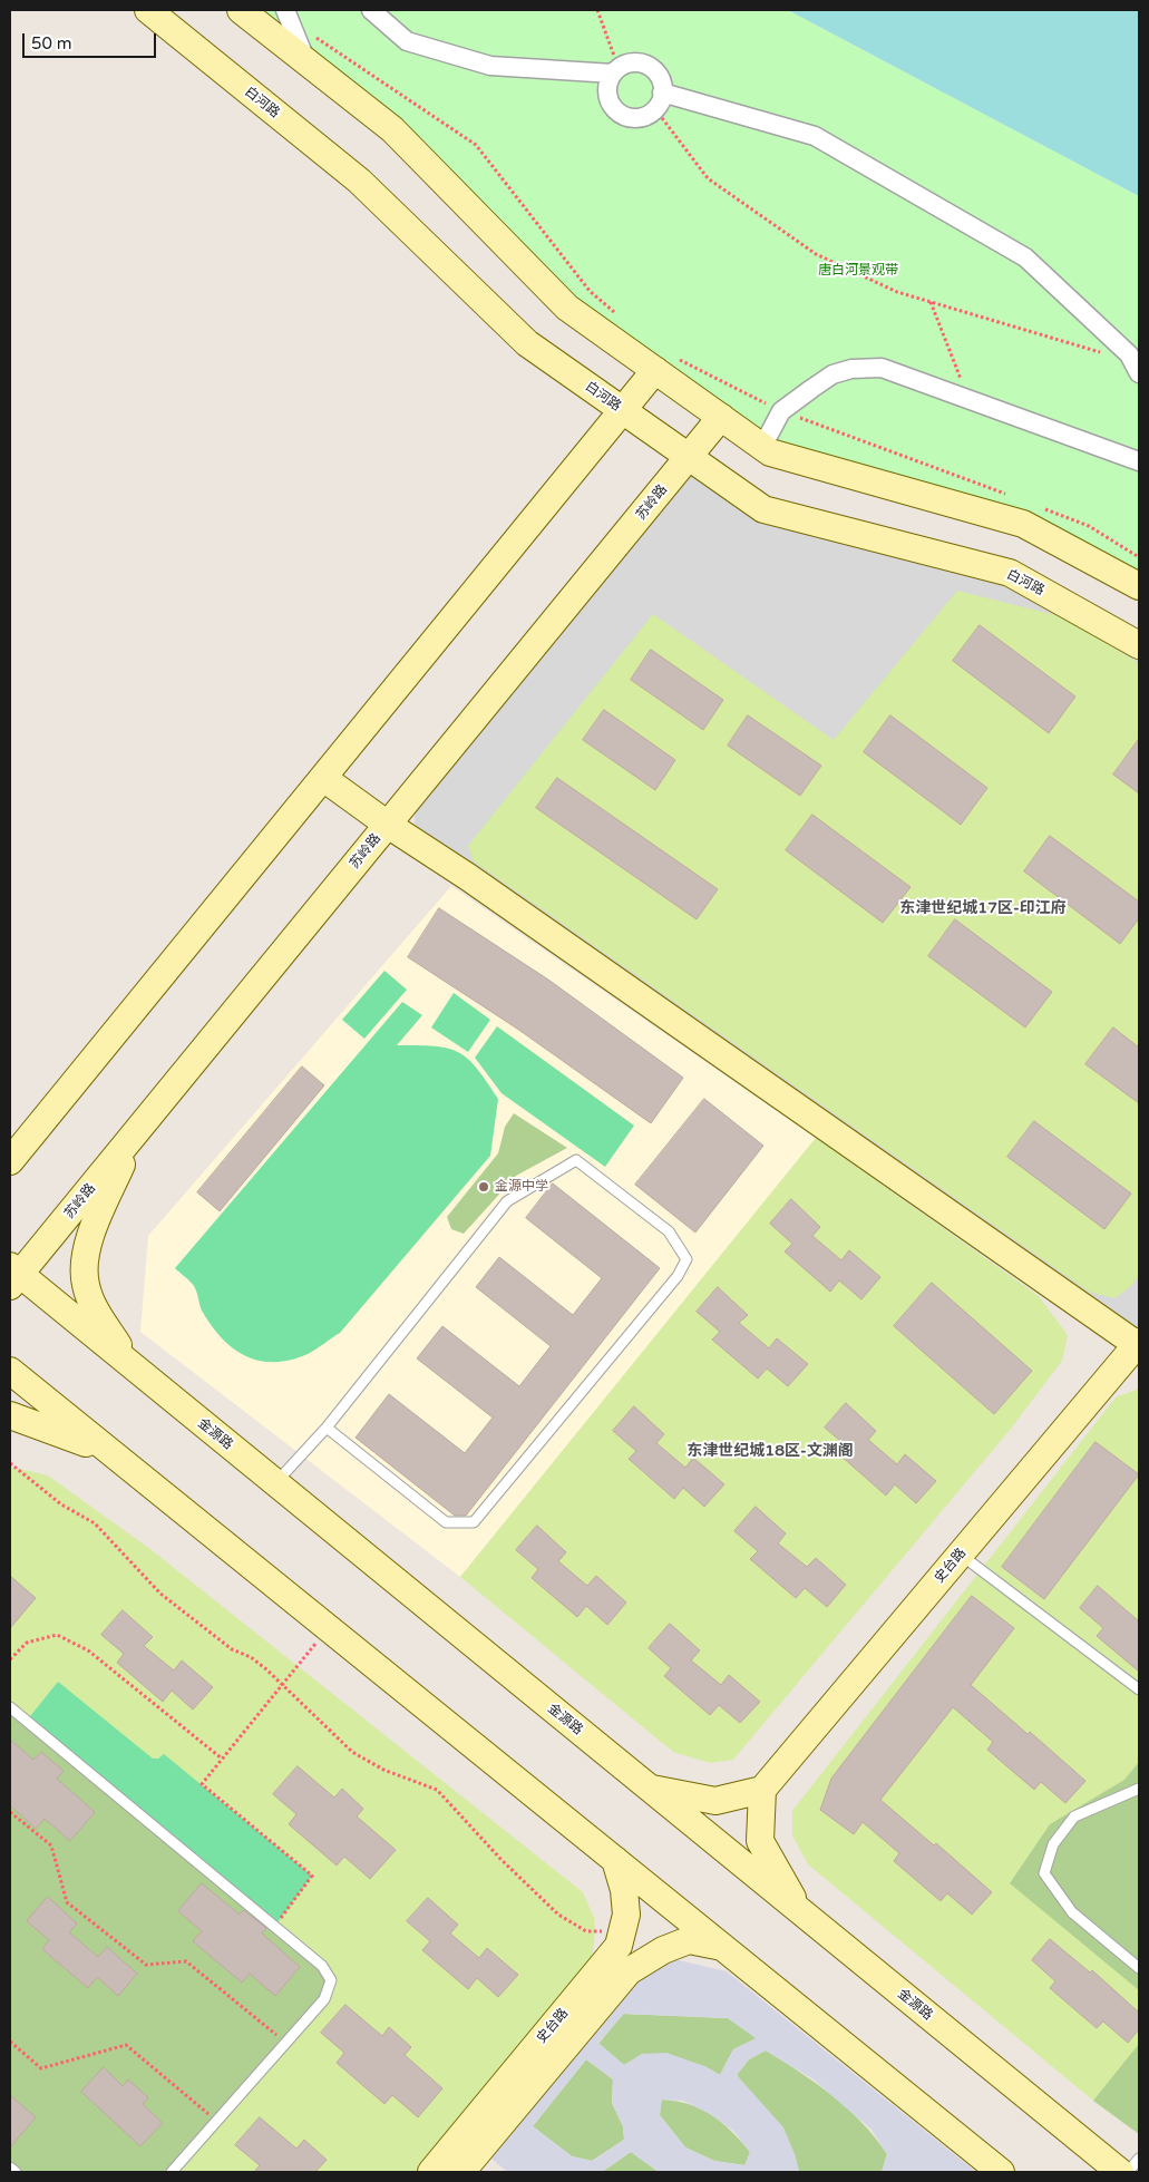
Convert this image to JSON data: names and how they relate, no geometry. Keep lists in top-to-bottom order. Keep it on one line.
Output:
{"streets":{"main road":["白河路","苏岭路","金源路","史台路"]},"crossings":[["白河路","苏岭路"],["苏岭路","金源路"]],"districts":["东津世纪城17区-印江府","东津世纪城18区-文渊阁"],"parks":["唐白河景观带"],"places":["金源中学"],"scale_bar":"50 m"}
